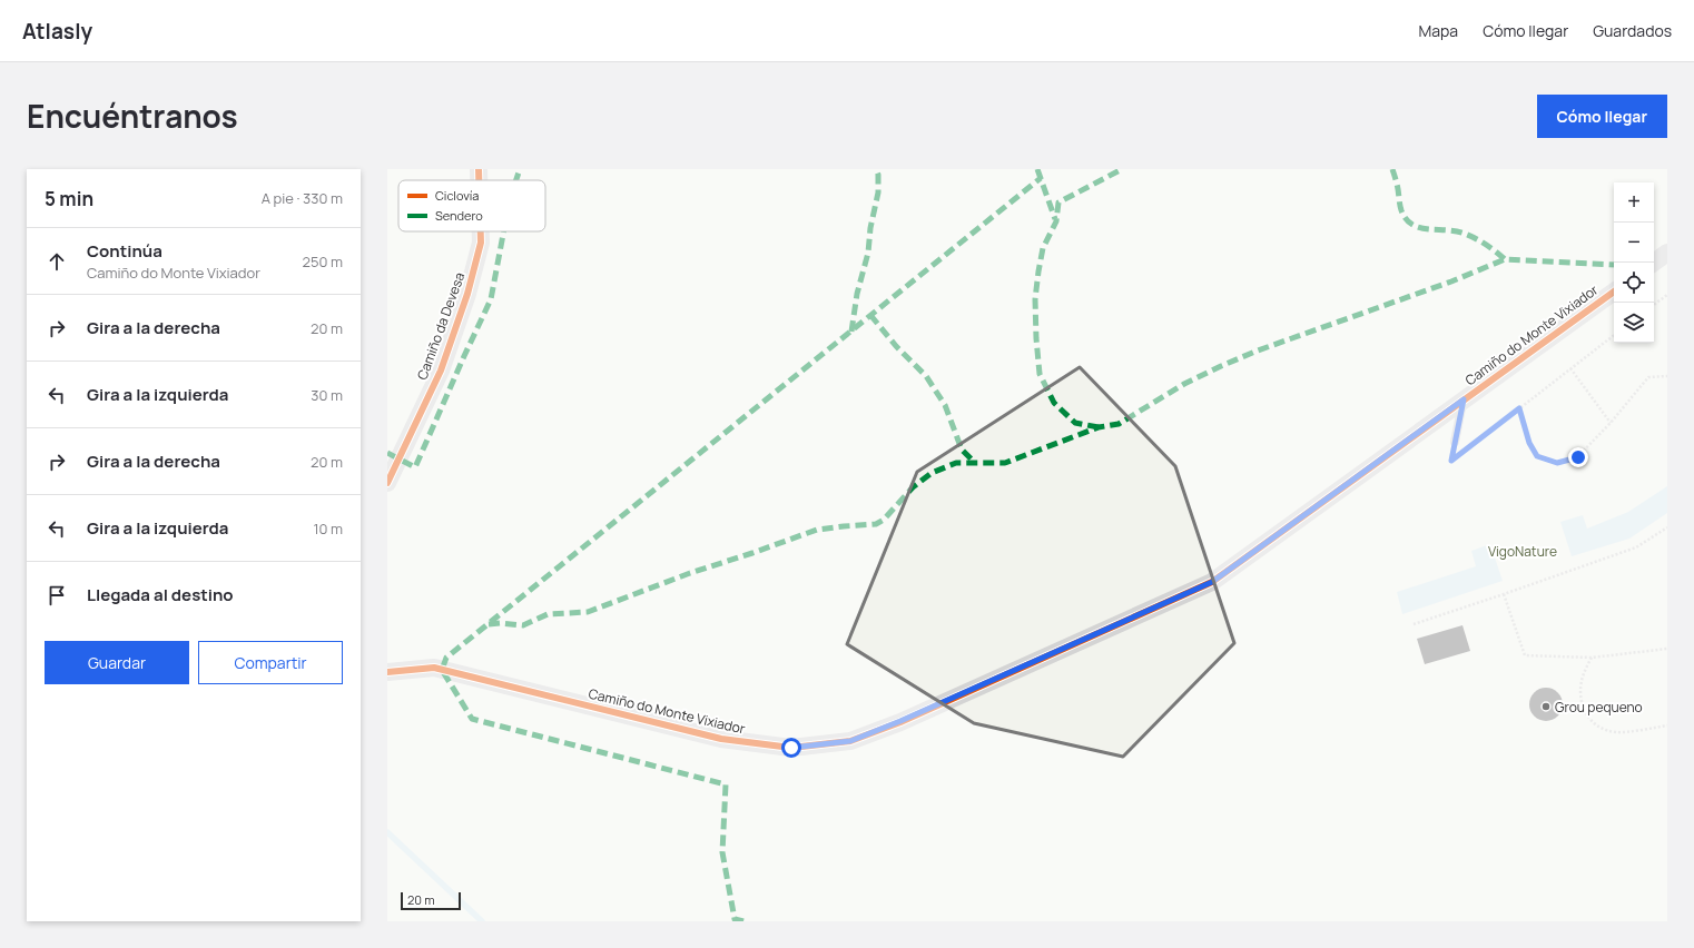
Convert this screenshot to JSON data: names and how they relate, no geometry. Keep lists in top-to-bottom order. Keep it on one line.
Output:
{"streets":{"street":["Camiño da Devesa","Camiño do Monte Vixiador"]},"parks":["VigoNature"],"places":["Grou pequeno"],"legend":["Ciclovía","Sendero"],"scale_bar":"20 m","page":{"header":"Atlasly","nav":["Mapa","Cómo llegar","Guardados"],"title":"Encuéntranos","buttons":["Cómo llegar",["Guardar","Compartir"]],"heading":["5 min","A pie · 330 m"],"map_buttons":["+","−"],"list":[["Continúa","Camiño do Monte Vixiador","250 m"],["Gira a la derecha","20 m"],["Gira a la izquierda","30 m"],["Gira a la derecha","20 m"],["Gira a la izquierda","10 m"],"Llegada al destino"],"scale":"20 m"}}
